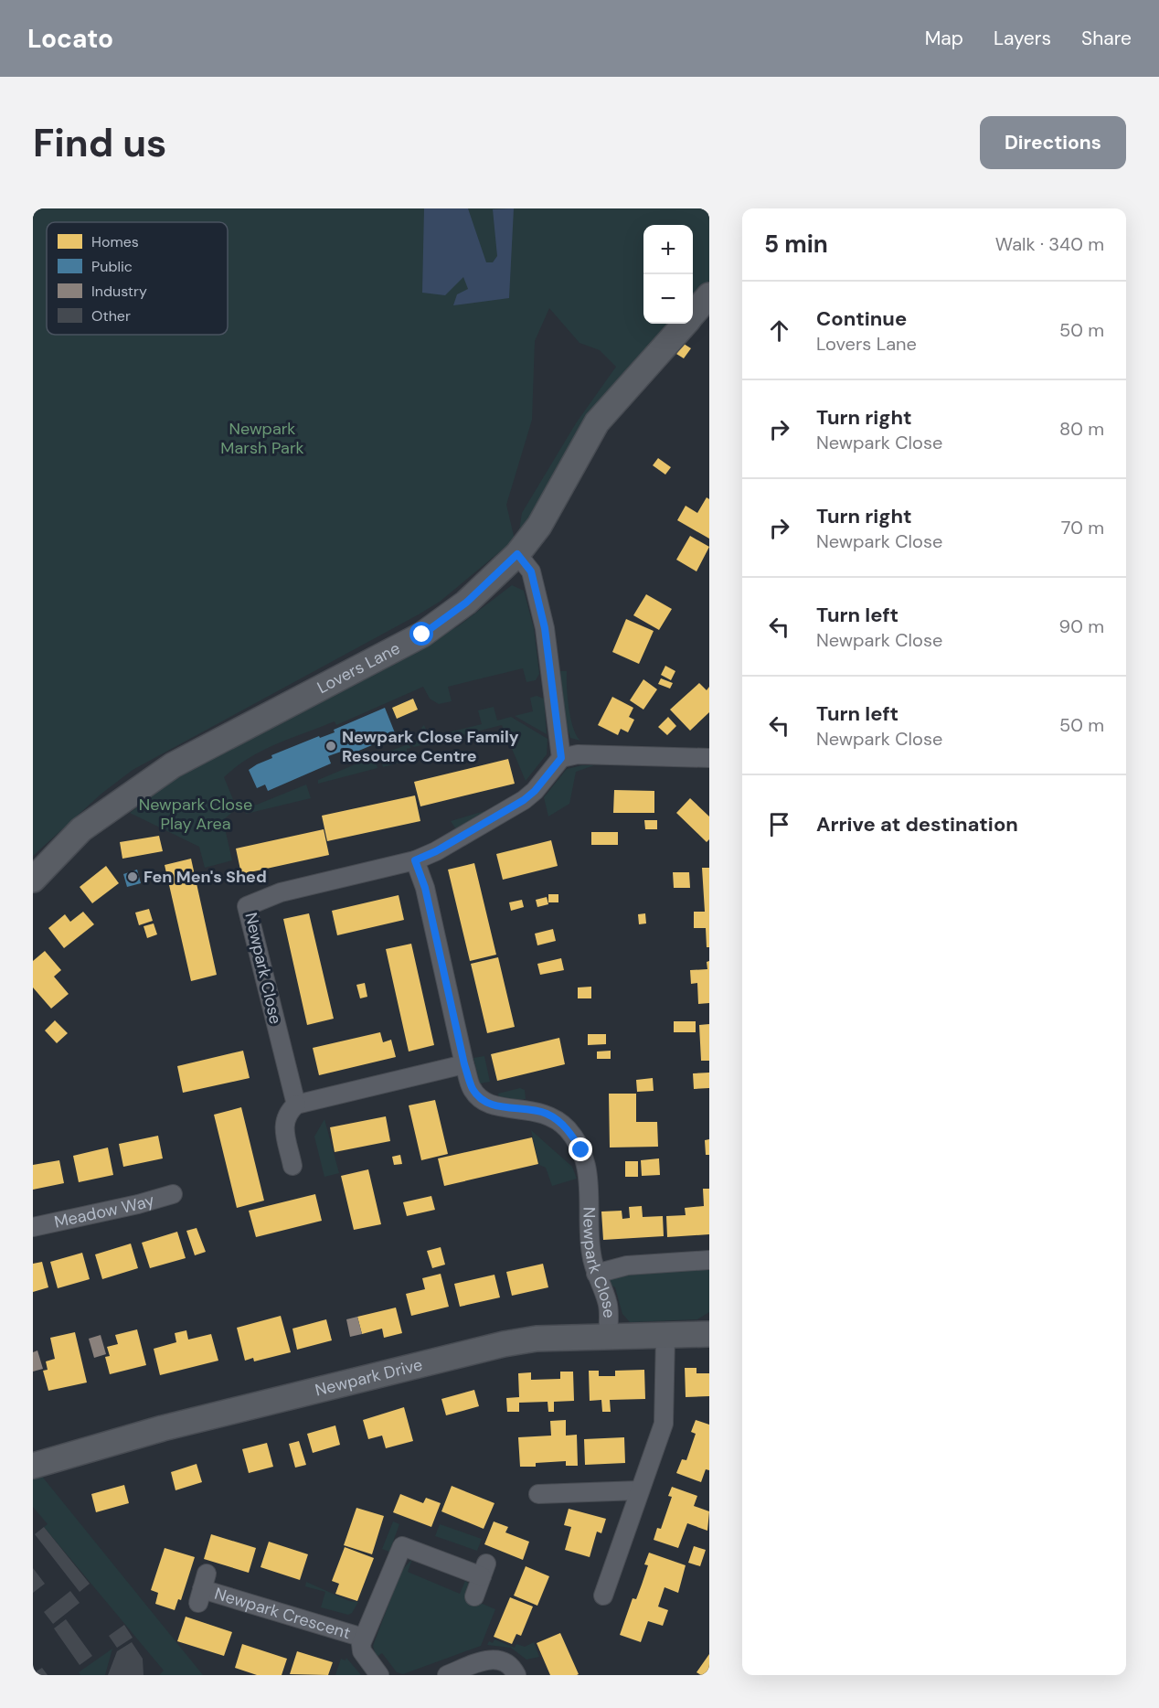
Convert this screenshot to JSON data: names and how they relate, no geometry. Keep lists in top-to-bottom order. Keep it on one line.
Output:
{"streets":{"street":["Lovers Lane","Newpark Close","Meadow Way","Newpark Drive","Newpark Crescent"]},"crossings":[["Newpark Close","Newpark Drive"]],"parks":["Newpark Marsh Park","Newpark Close Play Area"],"places":["Newpark Close Family Resource Centre","Fen Men's Shed"],"legend":["Homes","Public","Industry","Other"],"page":{"header":"Locato","nav":["Map","Layers","Share"],"buttons":"Directions","title":"Find us","heading":["5 min","Walk · 340 m"],"map_buttons":["+","−"],"list":[["Continue","Lovers Lane","50 m"],["Turn right","Newpark Close","80 m"],["Turn right","Newpark Close","70 m"],["Turn left","Newpark Close","90 m"],["Turn left","Newpark Close","50 m"],"Arrive at destination"]}}
